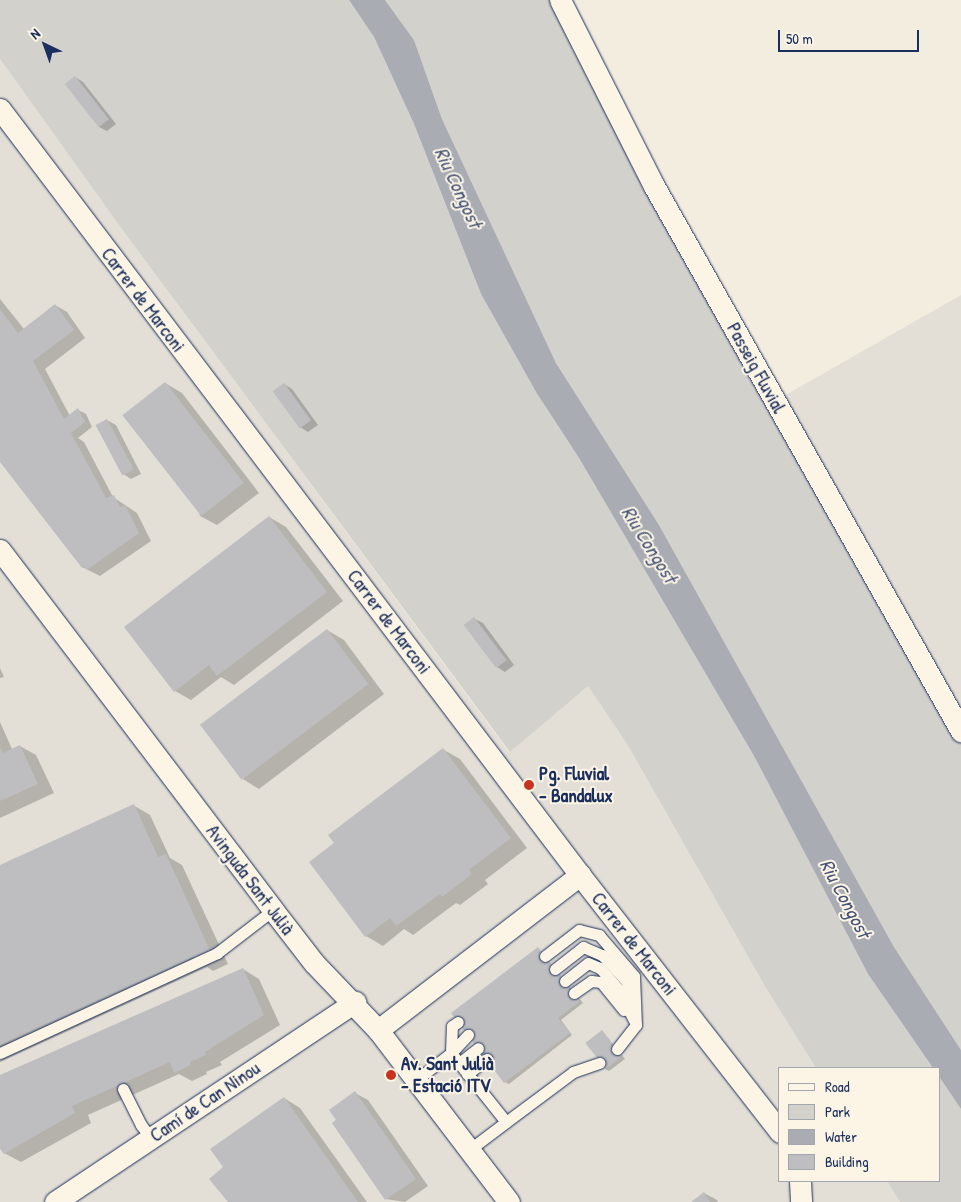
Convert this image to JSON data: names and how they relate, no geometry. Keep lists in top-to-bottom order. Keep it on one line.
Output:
{"streets":{"street":["Carrer de Marconi","Passeig Fluvial","Avinguda Sant Julià","Camí de Can Ninou"]},"crossings":[["Avinguda Sant Julià","Camí de Can Ninou"]],"water":["Riu Congost"],"places":["Pg. Fluvial - Bandalux","Av. Sant Julià - Estació ITV"],"legend":["Road","Park","Water","Building"],"scale_bar":"50 m","north":"top left"}
